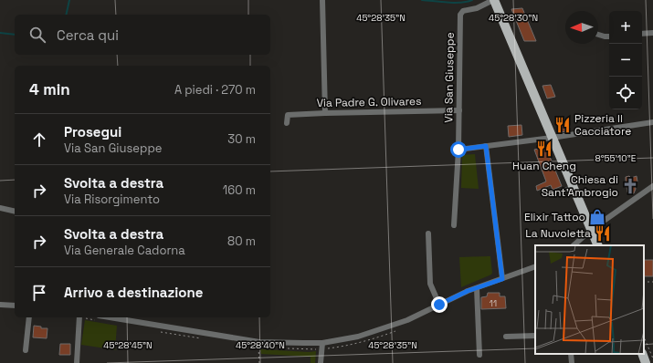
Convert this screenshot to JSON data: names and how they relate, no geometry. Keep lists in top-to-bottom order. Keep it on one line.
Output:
{"streets":{"street":["Via San Giuseppe","Via Padre G. Olivares"]},"crossings":[["Via San Giuseppe","Via Padre G. Olivares"]],"places":{"restaurant":["Pizzeria Il Cacciatore","Huan Cheng","La Nuvoletta"],"church":["Chiesa di Sant'Ambrogio"],"shop":["Elixir Tattoo"]},"house_numbers":["11"],"north":"left","page":{"map_buttons":["+","−"],"search":"Cerca qui","heading":["4 min","A piedi · 270 m"],"list":[["Prosegui","Via San Giuseppe","30 m"],["Svolta a destra","Via Risorgimento","160 m"],["Svolta a destra","Via Generale Cadorna","80 m"],"Arrivo a destinazione"]},"coordinates":["45°28'35\"N","45°28'30\"N","8°55'10\"E","45°28'45\"N","45°28'40\"N"]}
